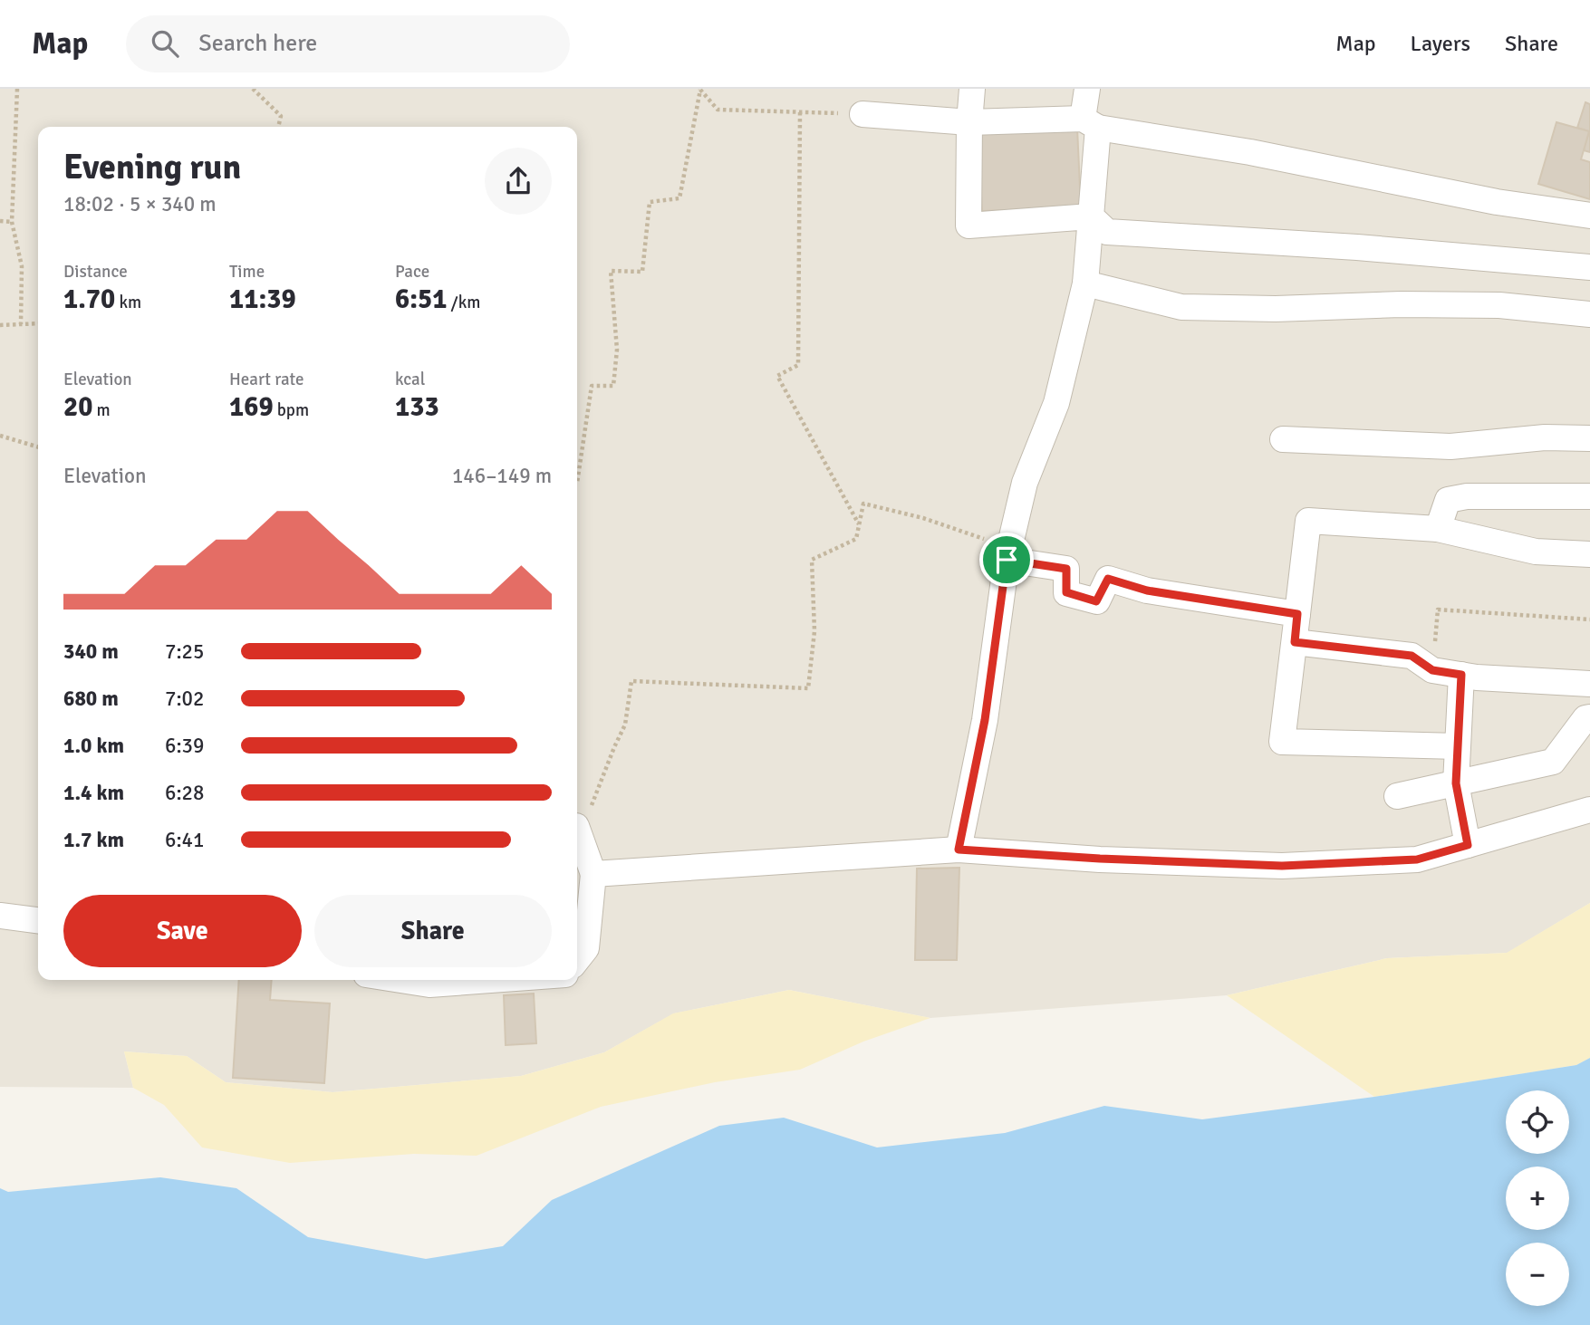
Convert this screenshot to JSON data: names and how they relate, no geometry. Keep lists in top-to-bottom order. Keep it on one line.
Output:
{"page":{"header":"Map","search":"Search here","nav":["Map","Layers","Share"],"heading":["Evening run","18:02 · 5 × 340 m"],"stats":[["Distance","1.70 km"],["Time","11:39"],["Pace","6:51 /km"],["Elevation","20 m"],["Heart rate","169 bpm"],["kcal","133"]],"chart":["Elevation","146–149 m"],"list":[{"name":"340 m","note":"7:25"},{"name":"680 m","note":"7:02"},{"name":"1.0 km","note":"6:39"},{"name":"1.4 km","note":"6:28"},{"name":"1.7 km","note":"6:41"}],"buttons":["Save","Share"],"map_buttons":["+","−"]}}
